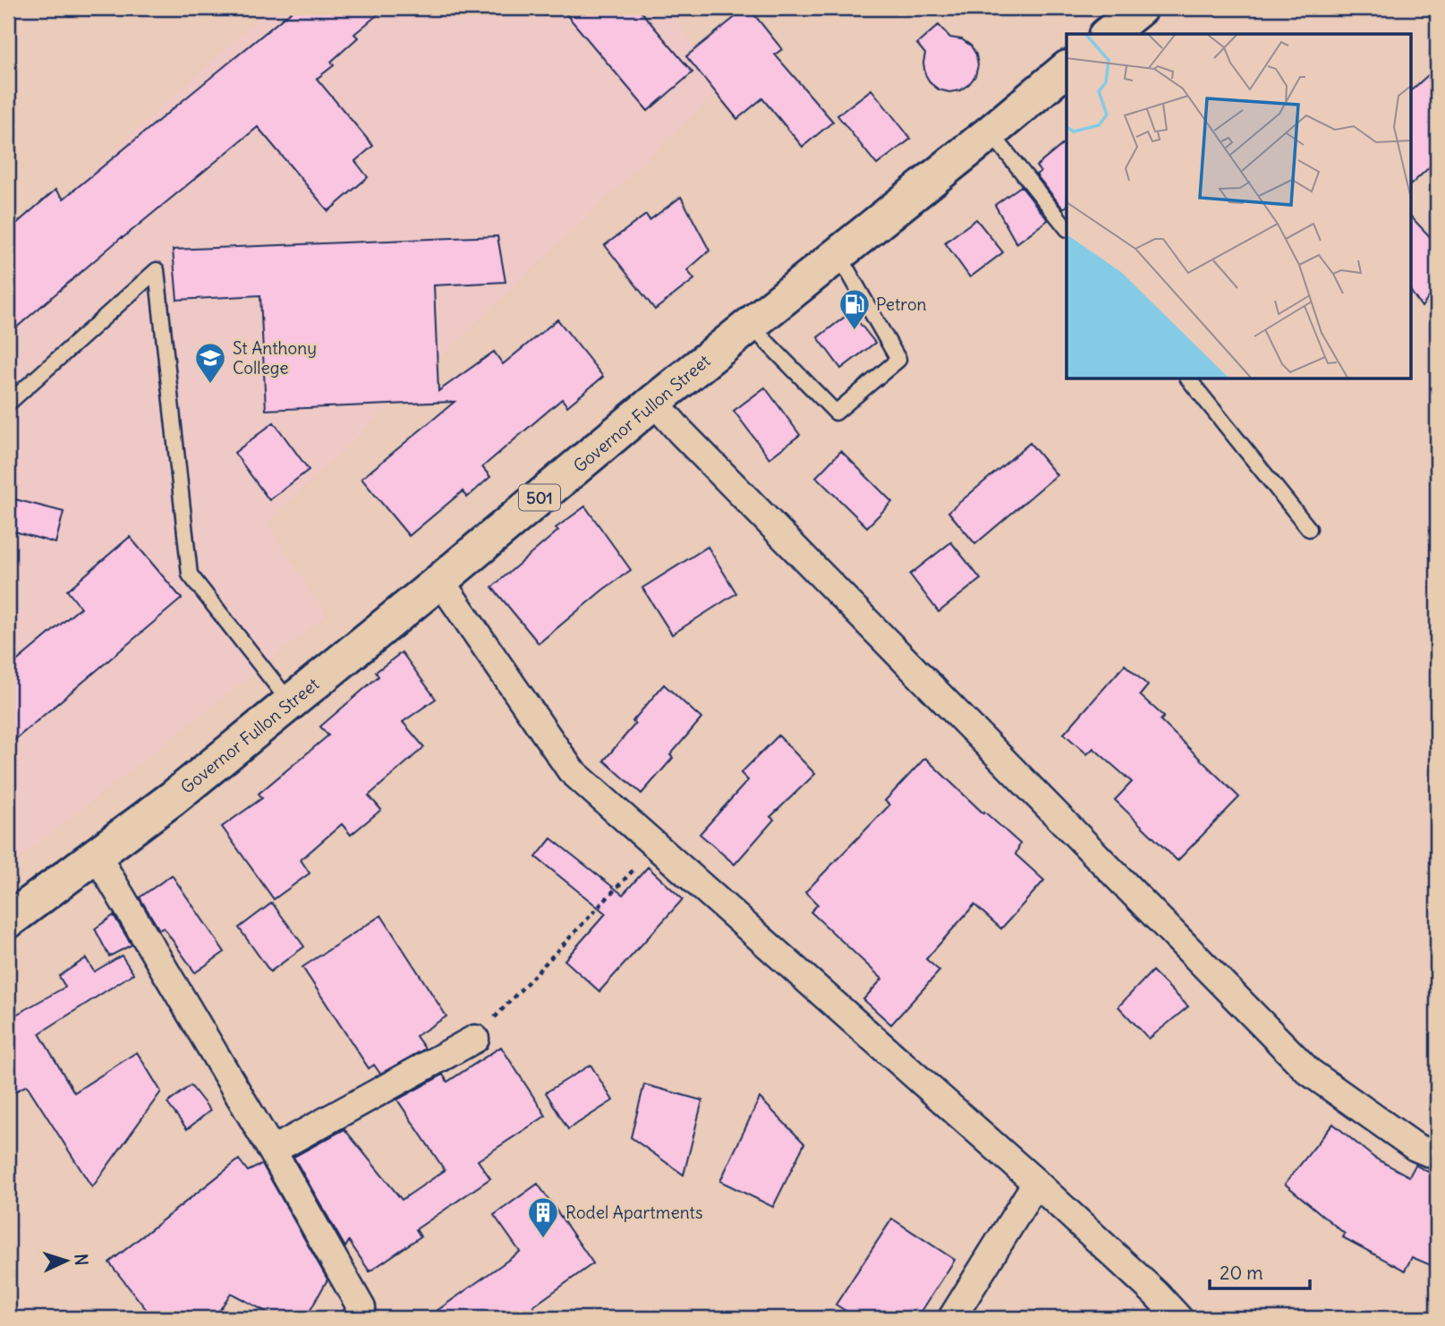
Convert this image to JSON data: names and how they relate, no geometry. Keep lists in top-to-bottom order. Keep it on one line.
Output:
{"streets":{"main road":["Governor Fullon Street","501"]},"places":{"fuel station":["Petron"],"school or university":["St Anthony College"],"building":["Rodel Apartments"]},"scale_bar":"20 m","north":"right"}
